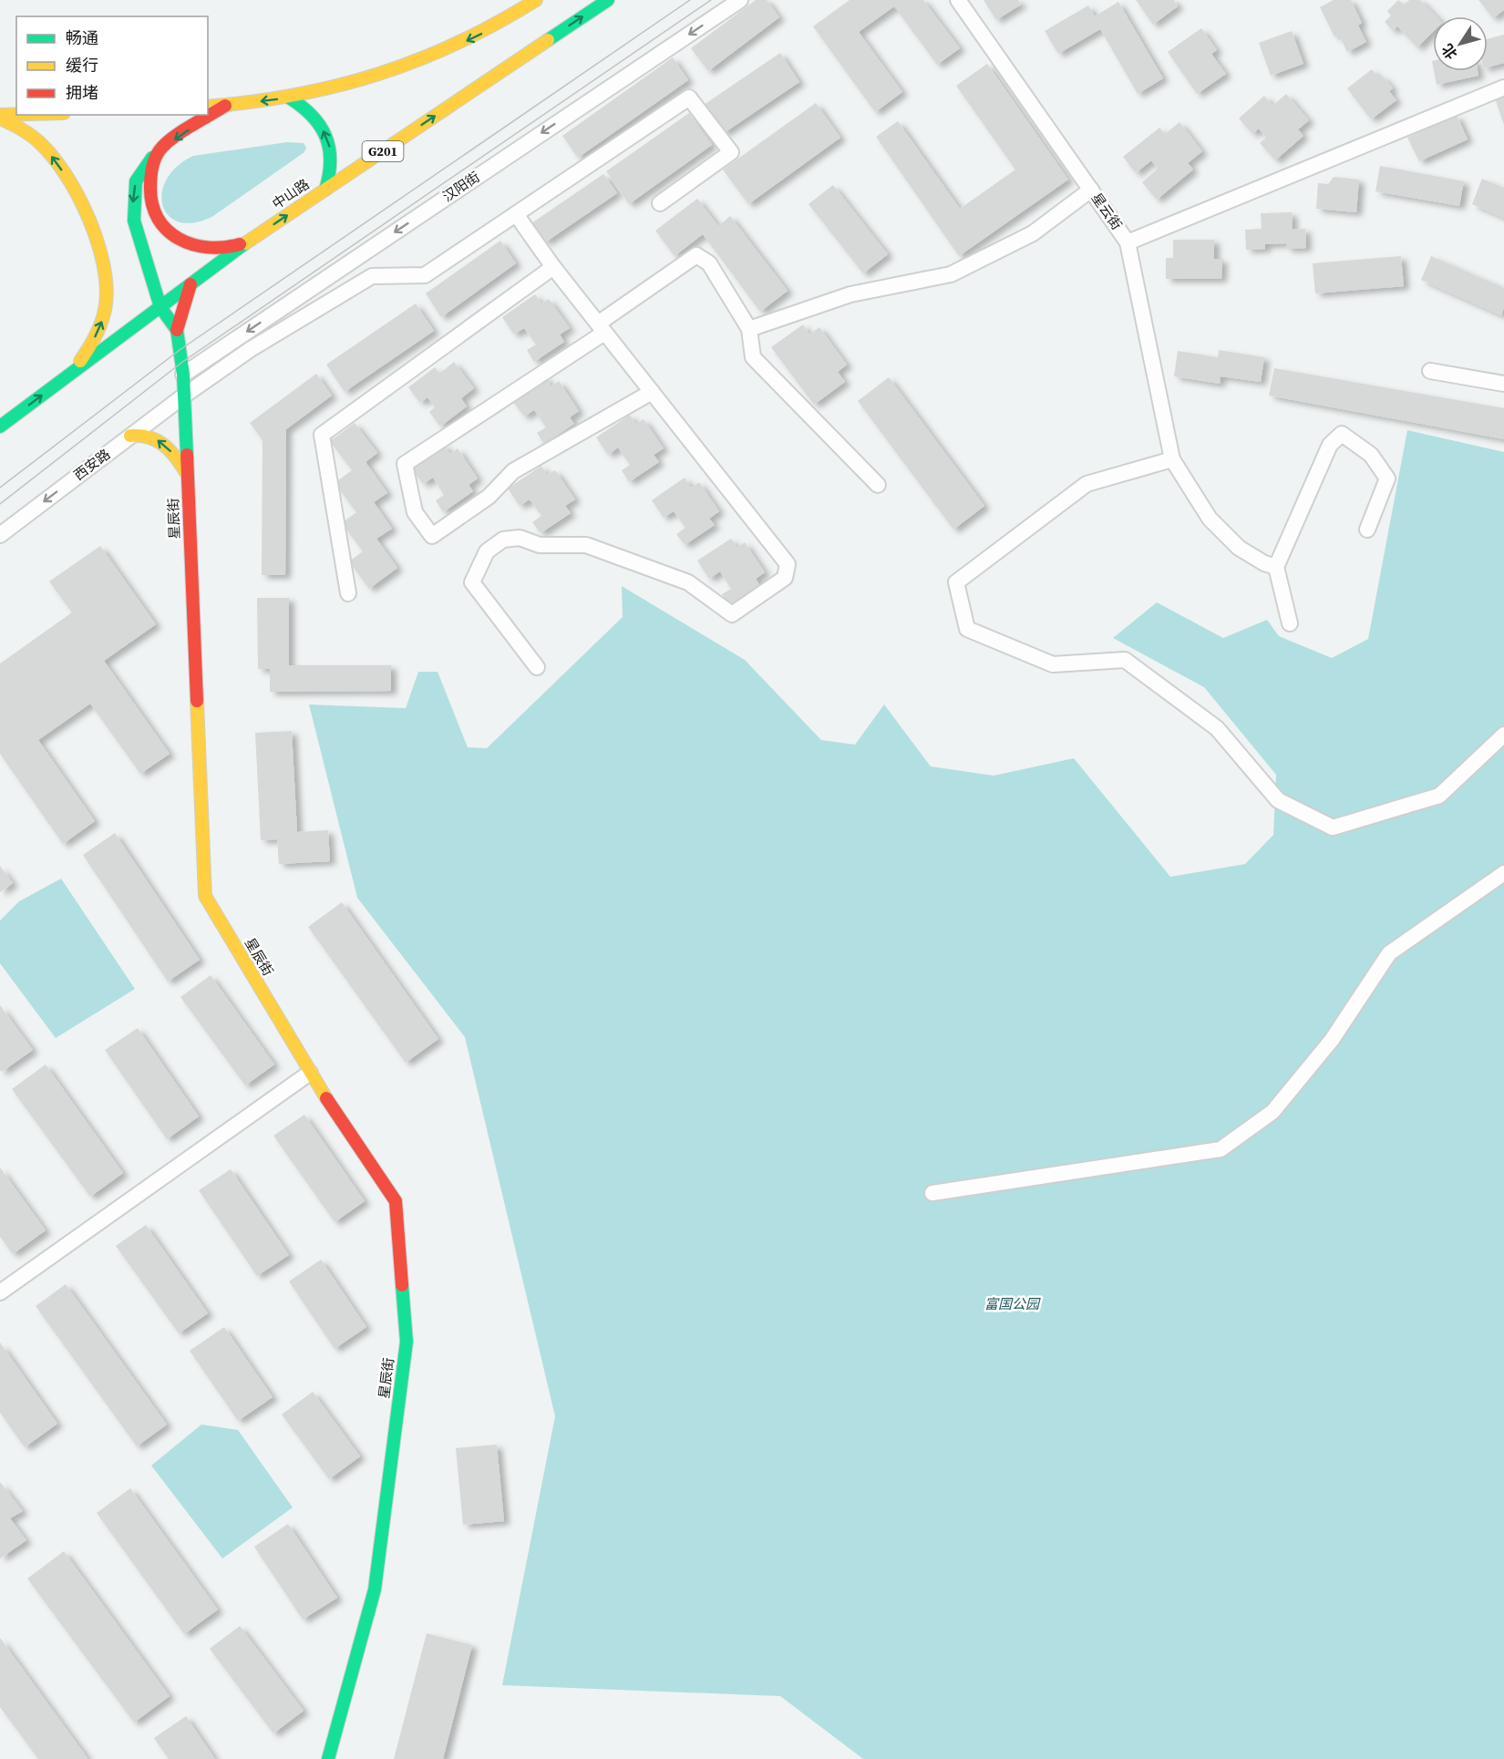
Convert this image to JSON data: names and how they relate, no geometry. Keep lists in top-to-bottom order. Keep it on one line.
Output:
{"streets":{"main road":["G201","中山路","星辰街"],"street":["汉阳街","星云街","西安路"]},"crossings":[["汉阳街","星辰街"],["中山路","星辰街"],["西安路","星辰街"]],"one_way":["汉阳街"],"parks":["富国公园"],"legend":["畅通","缓行","拥堵"],"north":"bottom left"}
